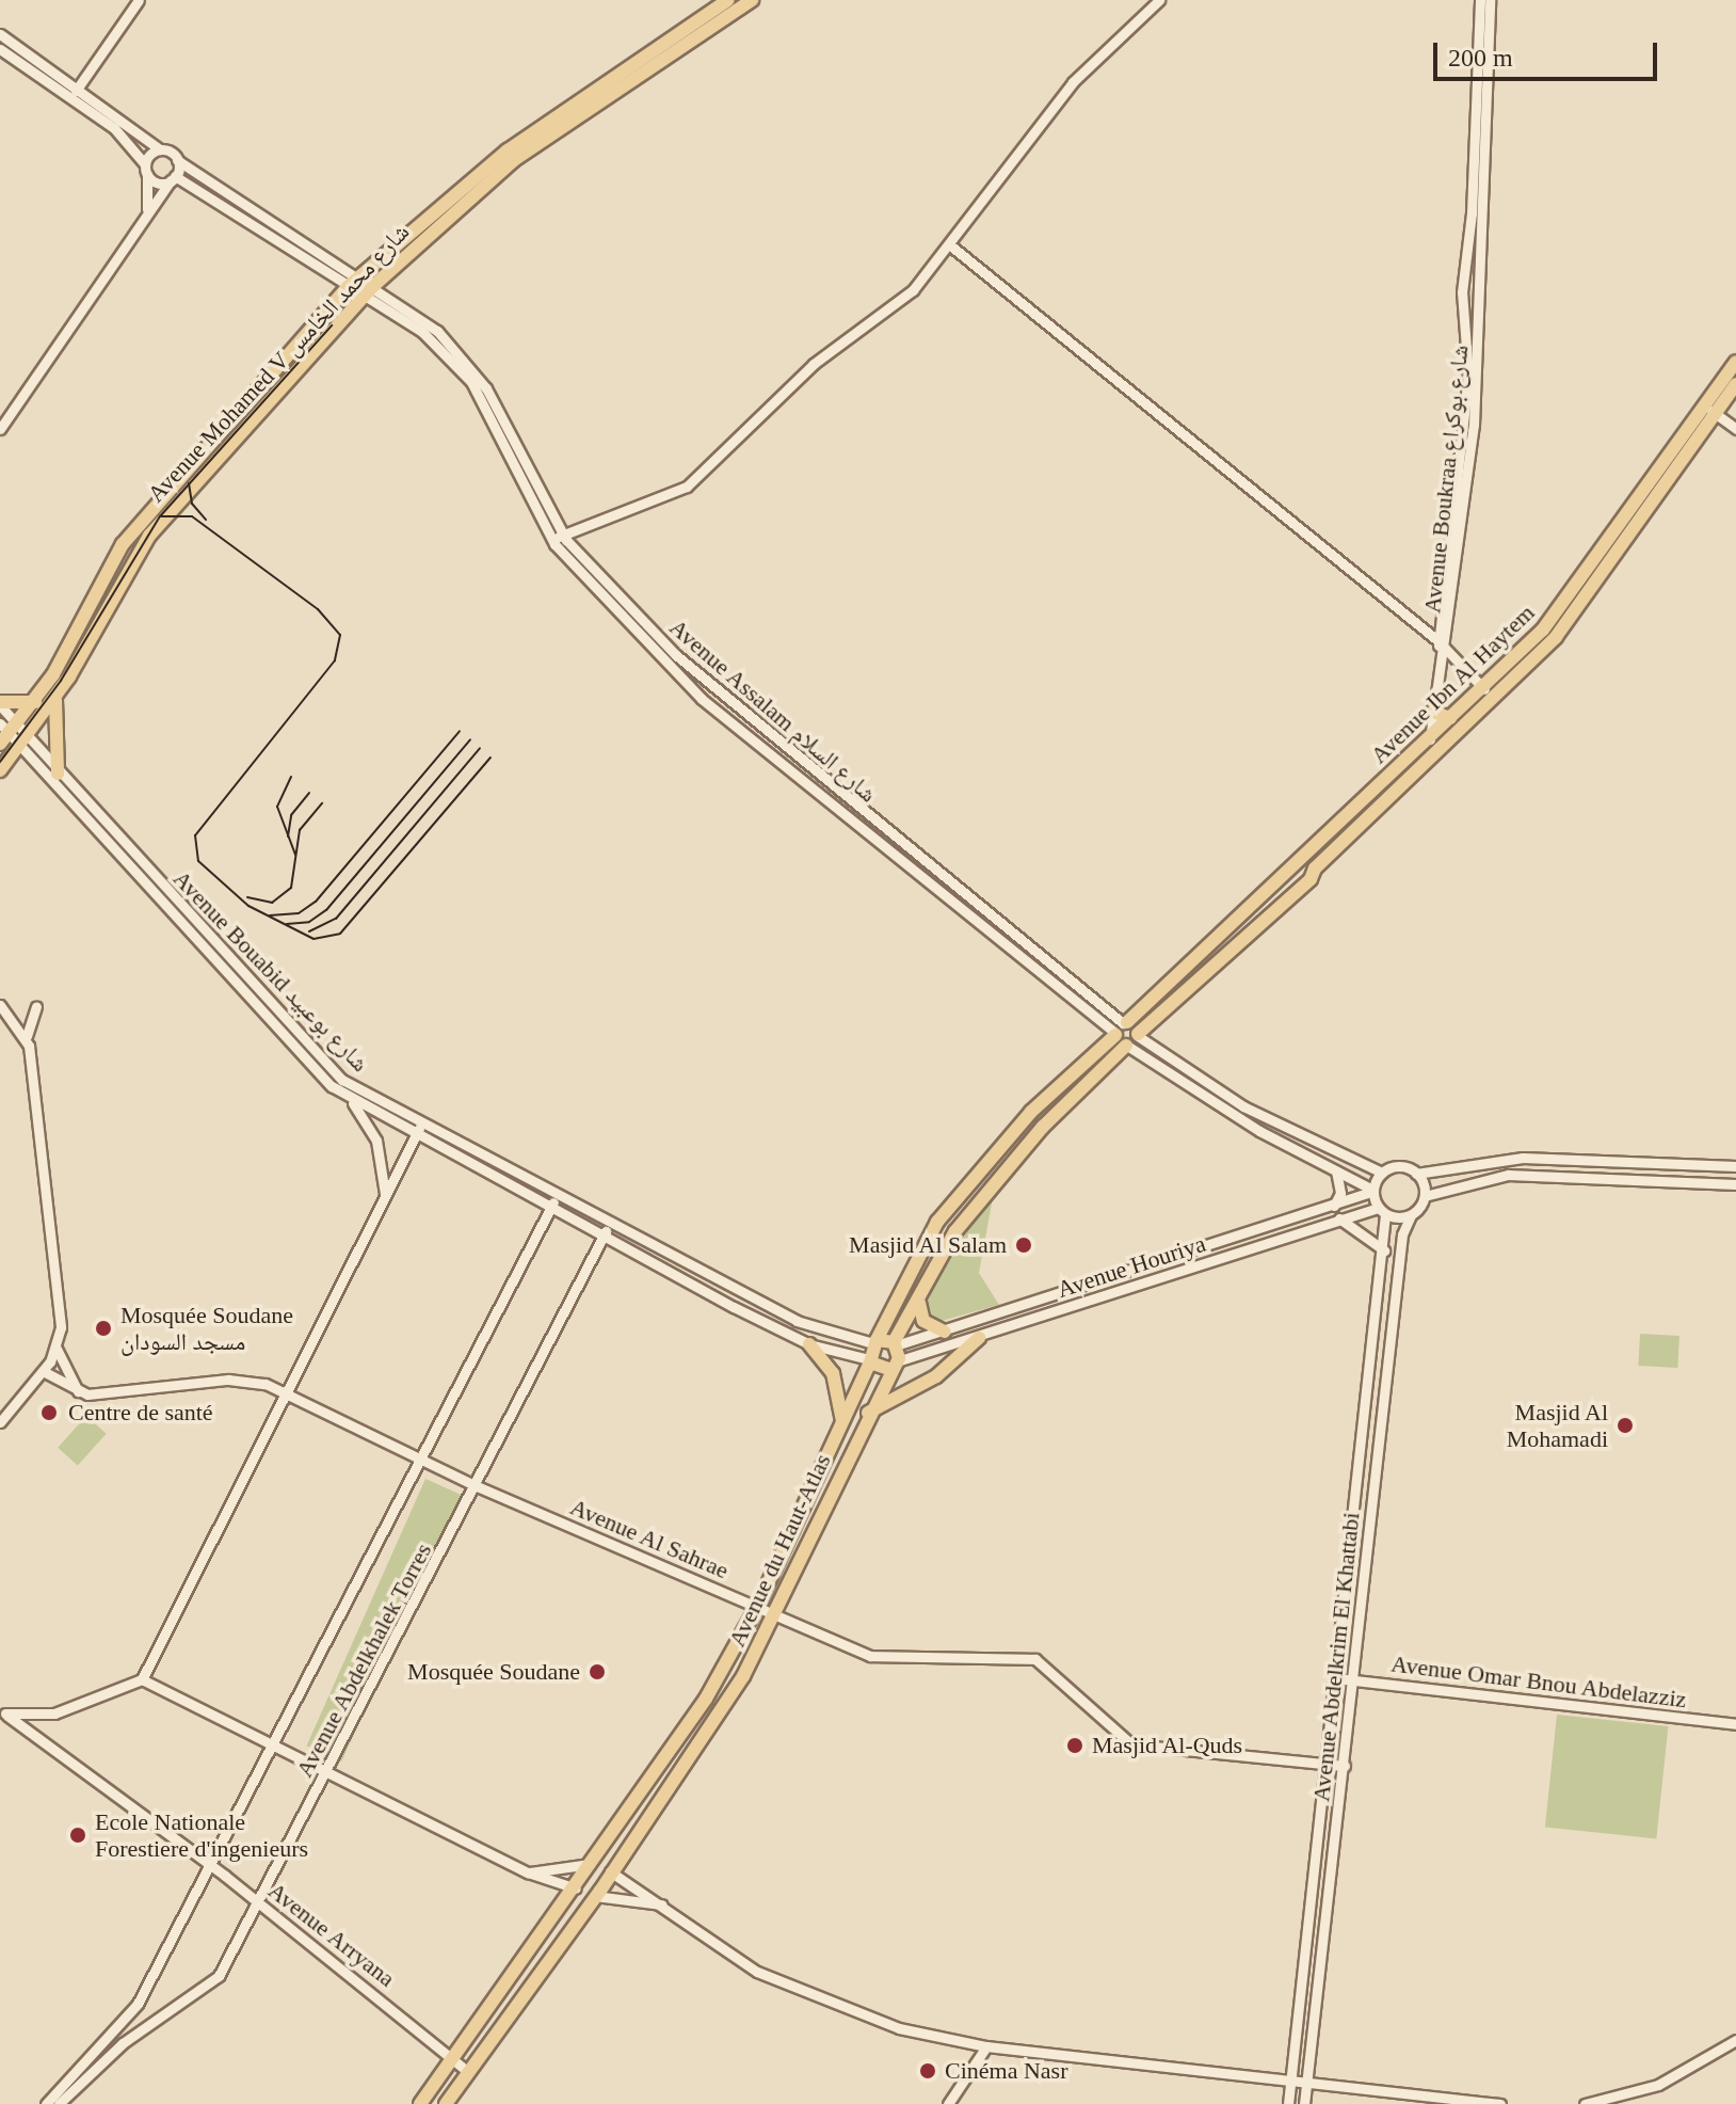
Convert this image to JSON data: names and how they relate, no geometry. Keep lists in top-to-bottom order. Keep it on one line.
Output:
{"streets":{"main road":["Avenue Mohamed V شارع محمد الخامس","Avenue Ibn Al Haytem","Avenue du Haut-Atlas"],"street":["Avenue Boukraa شارع بوكراع","Avenue Assalam شارع السلام","Avenue Bouabid شارع بوعبيد","Avenue Houriya","Avenue Al Sahrae","Avenue Abdelkrim El Khattabi","Avenue Abdelkhalek Torres","Avenue Omar Bnou Abdelazziz","Avenue Arryana"]},"crossings":[["Avenue Mohamed V شارع محمد الخامس","Avenue Assalam شارع السلام"],["Avenue Mohamed V شارع محمد الخامس","Avenue Bouabid شارع بوعبيد"],["Avenue Boukraa شارع بوكراع","Avenue Ibn Al Haytem"],["Avenue Bouabid شارع بوعبيد","Avenue Abdelkhalek Torres"],["Avenue Houriya","Avenue du Haut-Atlas"],["Avenue Houriya","Avenue Abdelkrim El Khattabi"],["Avenue Al Sahrae","Avenue du Haut-Atlas"],["Avenue Al Sahrae","Avenue Abdelkrim El Khattabi"],["Avenue Al Sahrae","Avenue Abdelkhalek Torres"],["Avenue Abdelkrim El Khattabi","Avenue Omar Bnou Abdelazziz"],["Avenue Abdelkhalek Torres","Avenue Arryana"]],"places":["Masjid Al Salam","Mosquée Soudane مسجد السودان","Centre de santé","Masjid Al Mohamadi","Mosquée Soudane","Masjid Al-Quds","Ecole Nationale Forestiere d'ingenieurs","Cinéma Nasr"],"scale_bar":"200 m"}
